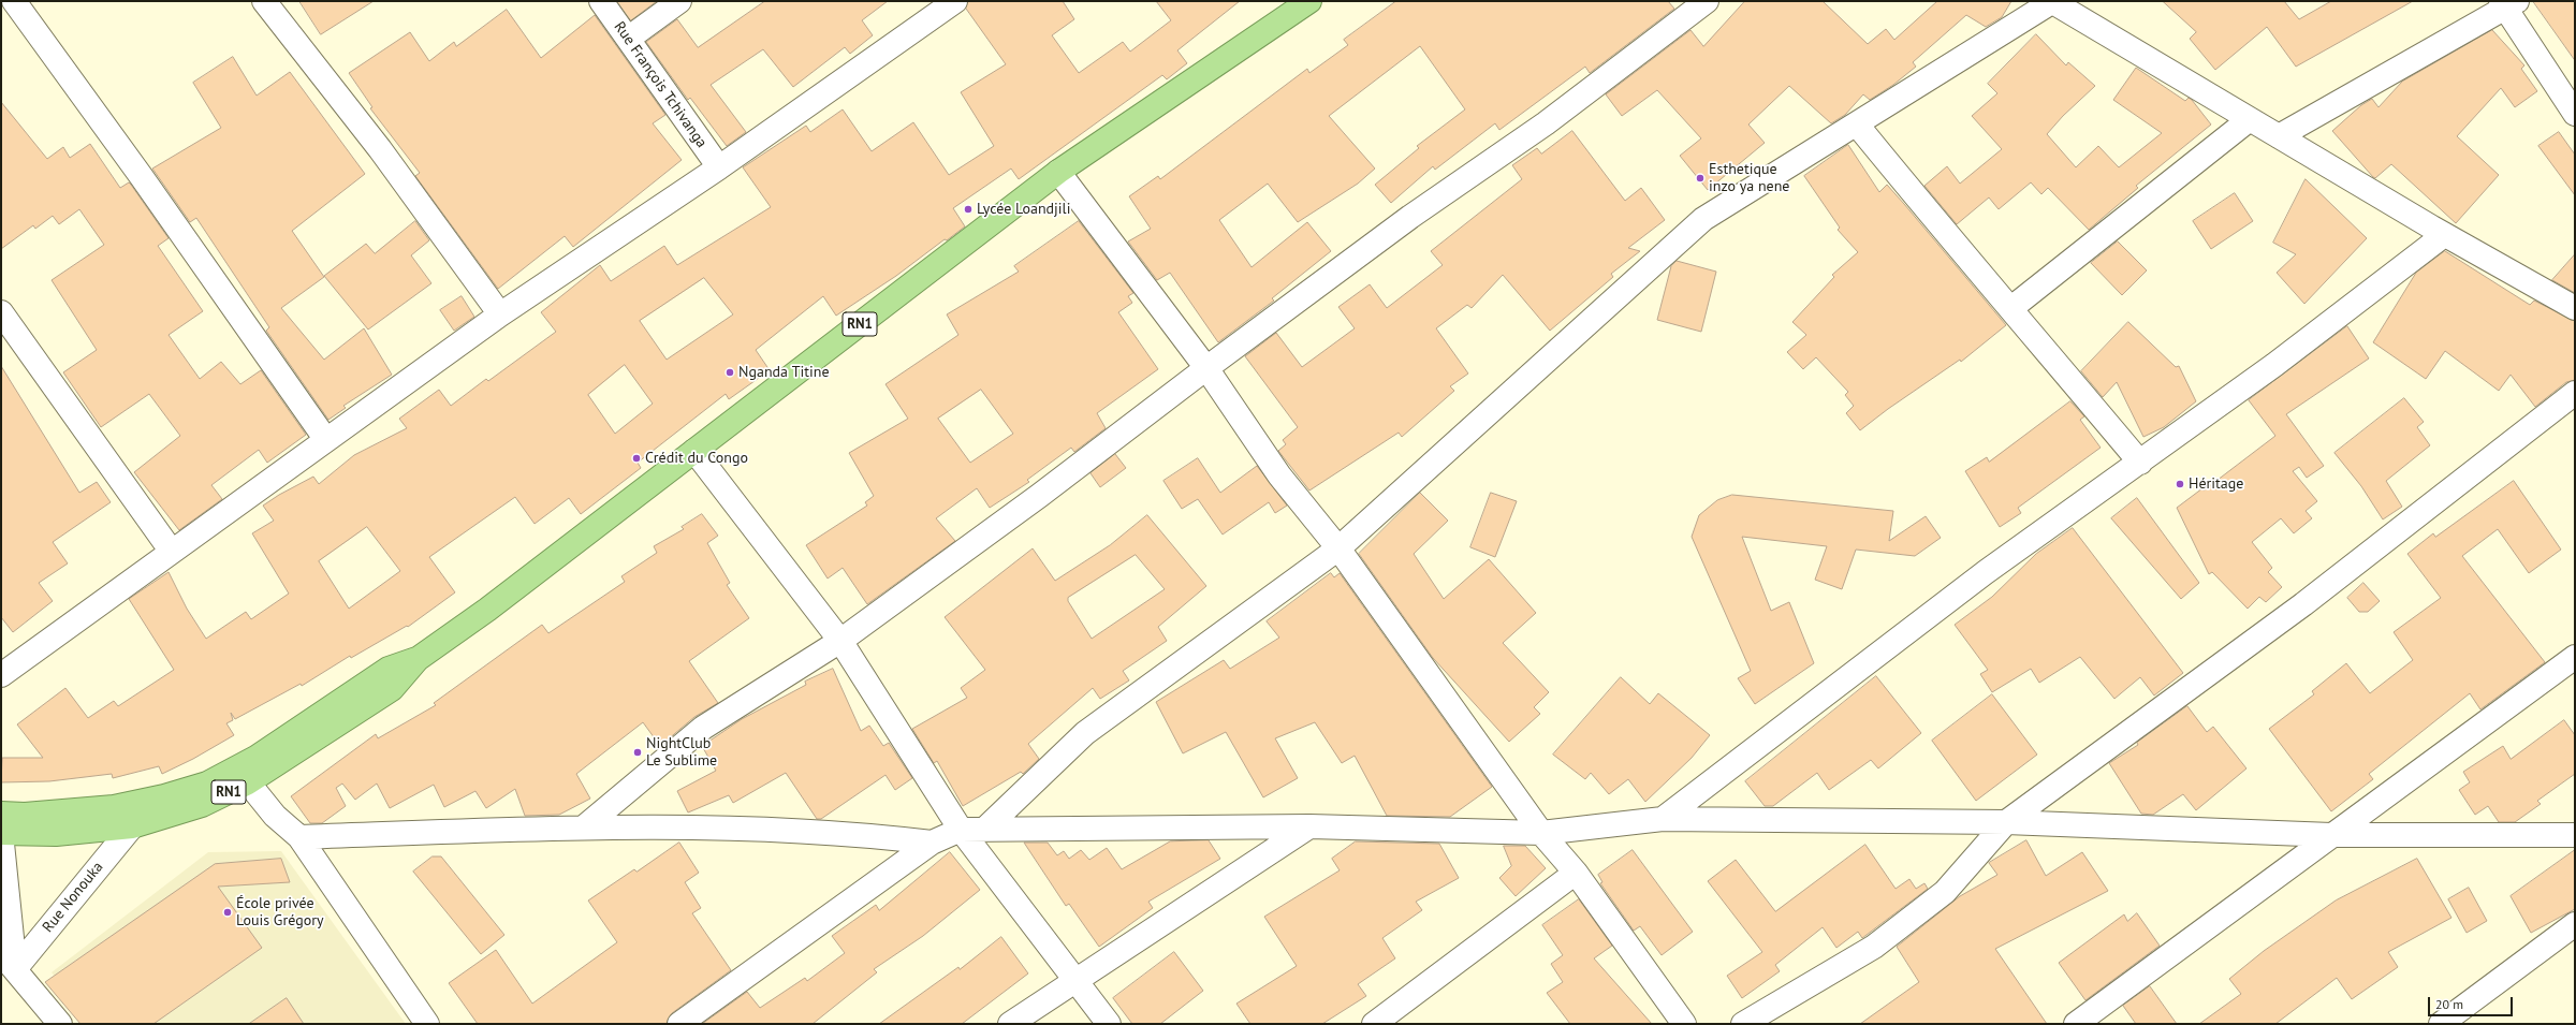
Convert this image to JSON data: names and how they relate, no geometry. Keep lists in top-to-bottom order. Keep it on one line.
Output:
{"streets":{"highway":["RN1"],"street":["Rue François Tchivanga","Rue Nonouka"]},"crossings":[["RN1","Rue Nonouka"]],"places":["Esthetique inzo ya nene","Lycée Loandjili","Nganda Titine","Crédit du Congo","Héritage","NightClub Le Sublime","École privée Louis Grégory"],"scale_bar":"20 m"}
